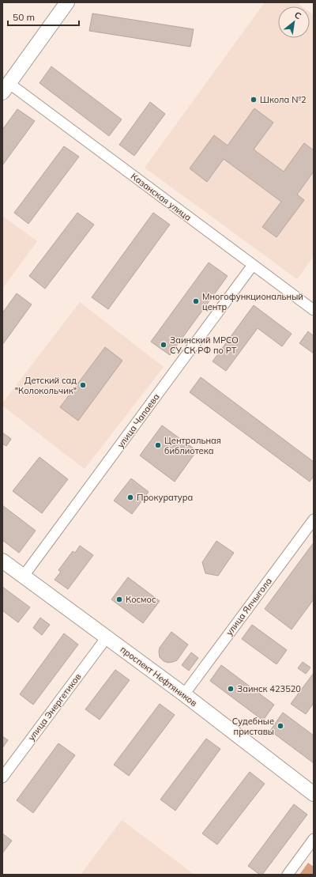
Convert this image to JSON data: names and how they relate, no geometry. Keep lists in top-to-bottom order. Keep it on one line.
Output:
{"streets":{"main road":["проспект Нефтяников"],"street":["Казанская улица","улица Чапаева","улица Ялчыгола","улица Энергетиков"]},"crossings":[["Казанская улица","улица Чапаева"],["улица Чапаева","проспект Нефтяников"],["улица Ялчыгола","проспект Нефтяников"],["проспект Нефтяников","улица Энергетиков"]],"places":["Школа №2","Многофункциональный центр","Заинский МРСО СУ СК РФ по РТ","Детский сад \"Колокольчик\"","Центральная библиотека","Прокуратура","Космос","Заинск 423520","Судебные приставы"],"scale_bar":"50 m","north":"top right"}
